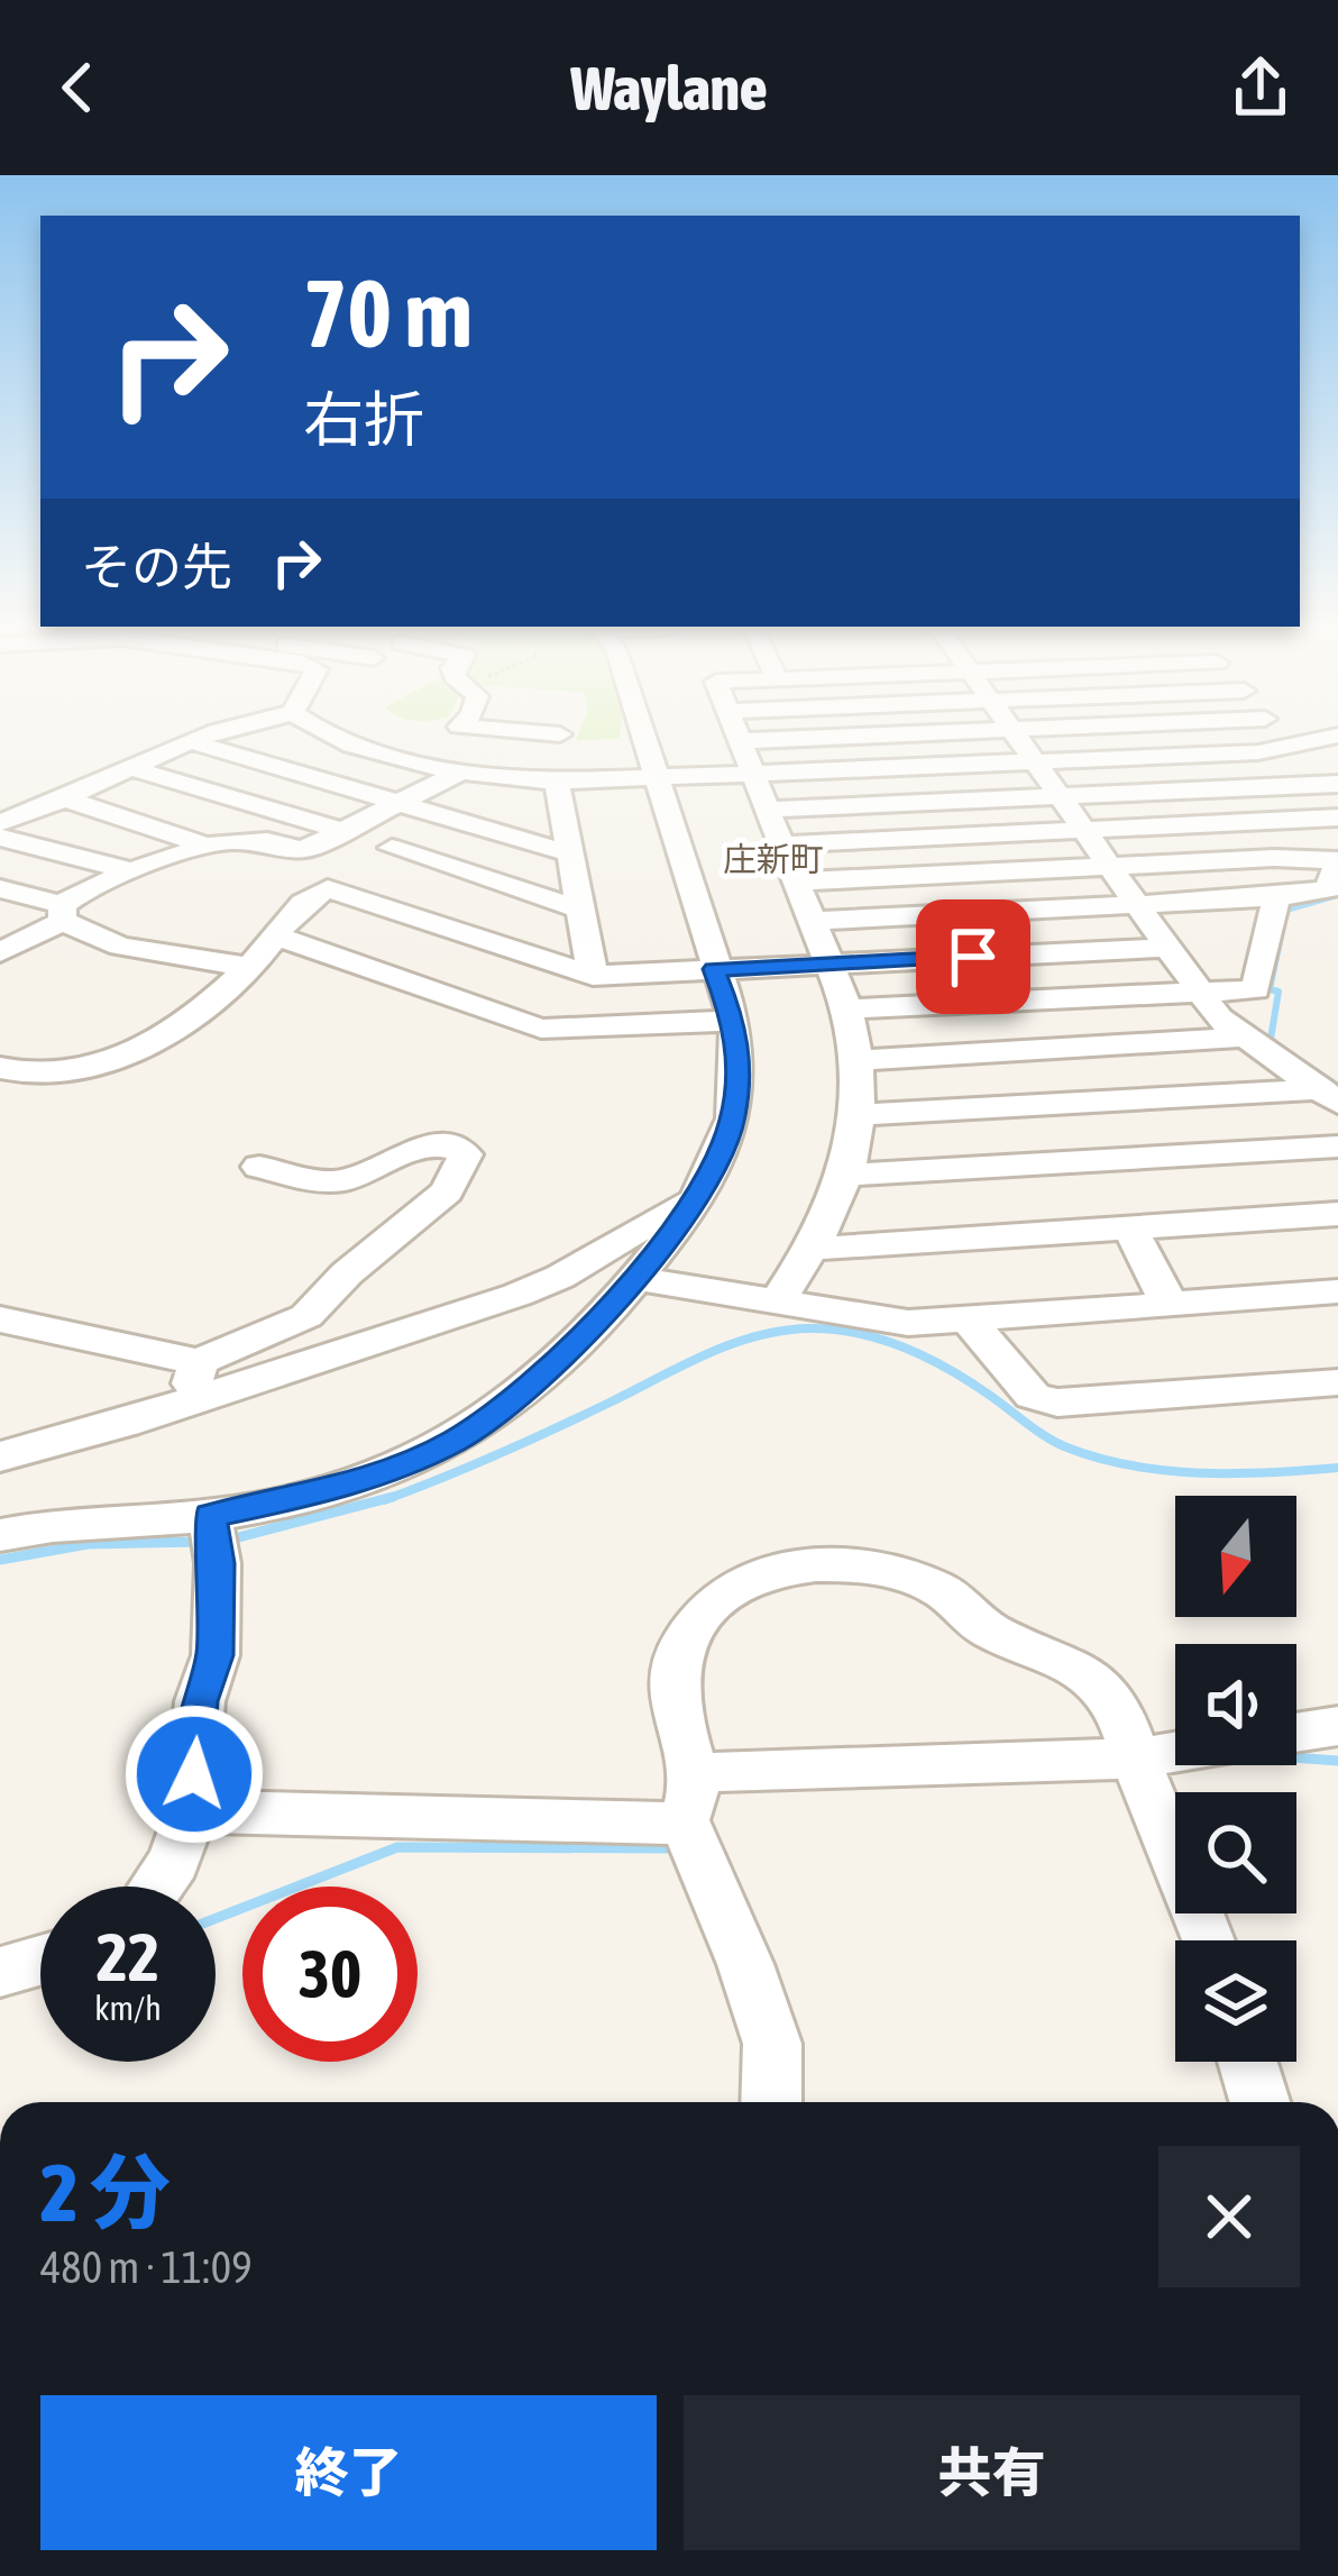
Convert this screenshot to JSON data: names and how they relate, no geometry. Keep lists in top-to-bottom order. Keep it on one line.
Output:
{"districts":["庄新町"],"north":"bottom","page":{"header":"Waylane","turn":["70 m","右折"],"then":"その先","speed":"22 km/h","limit":"30","heading":["2 分","480 m · 11:09"],"buttons":["終了","共有"]}}
